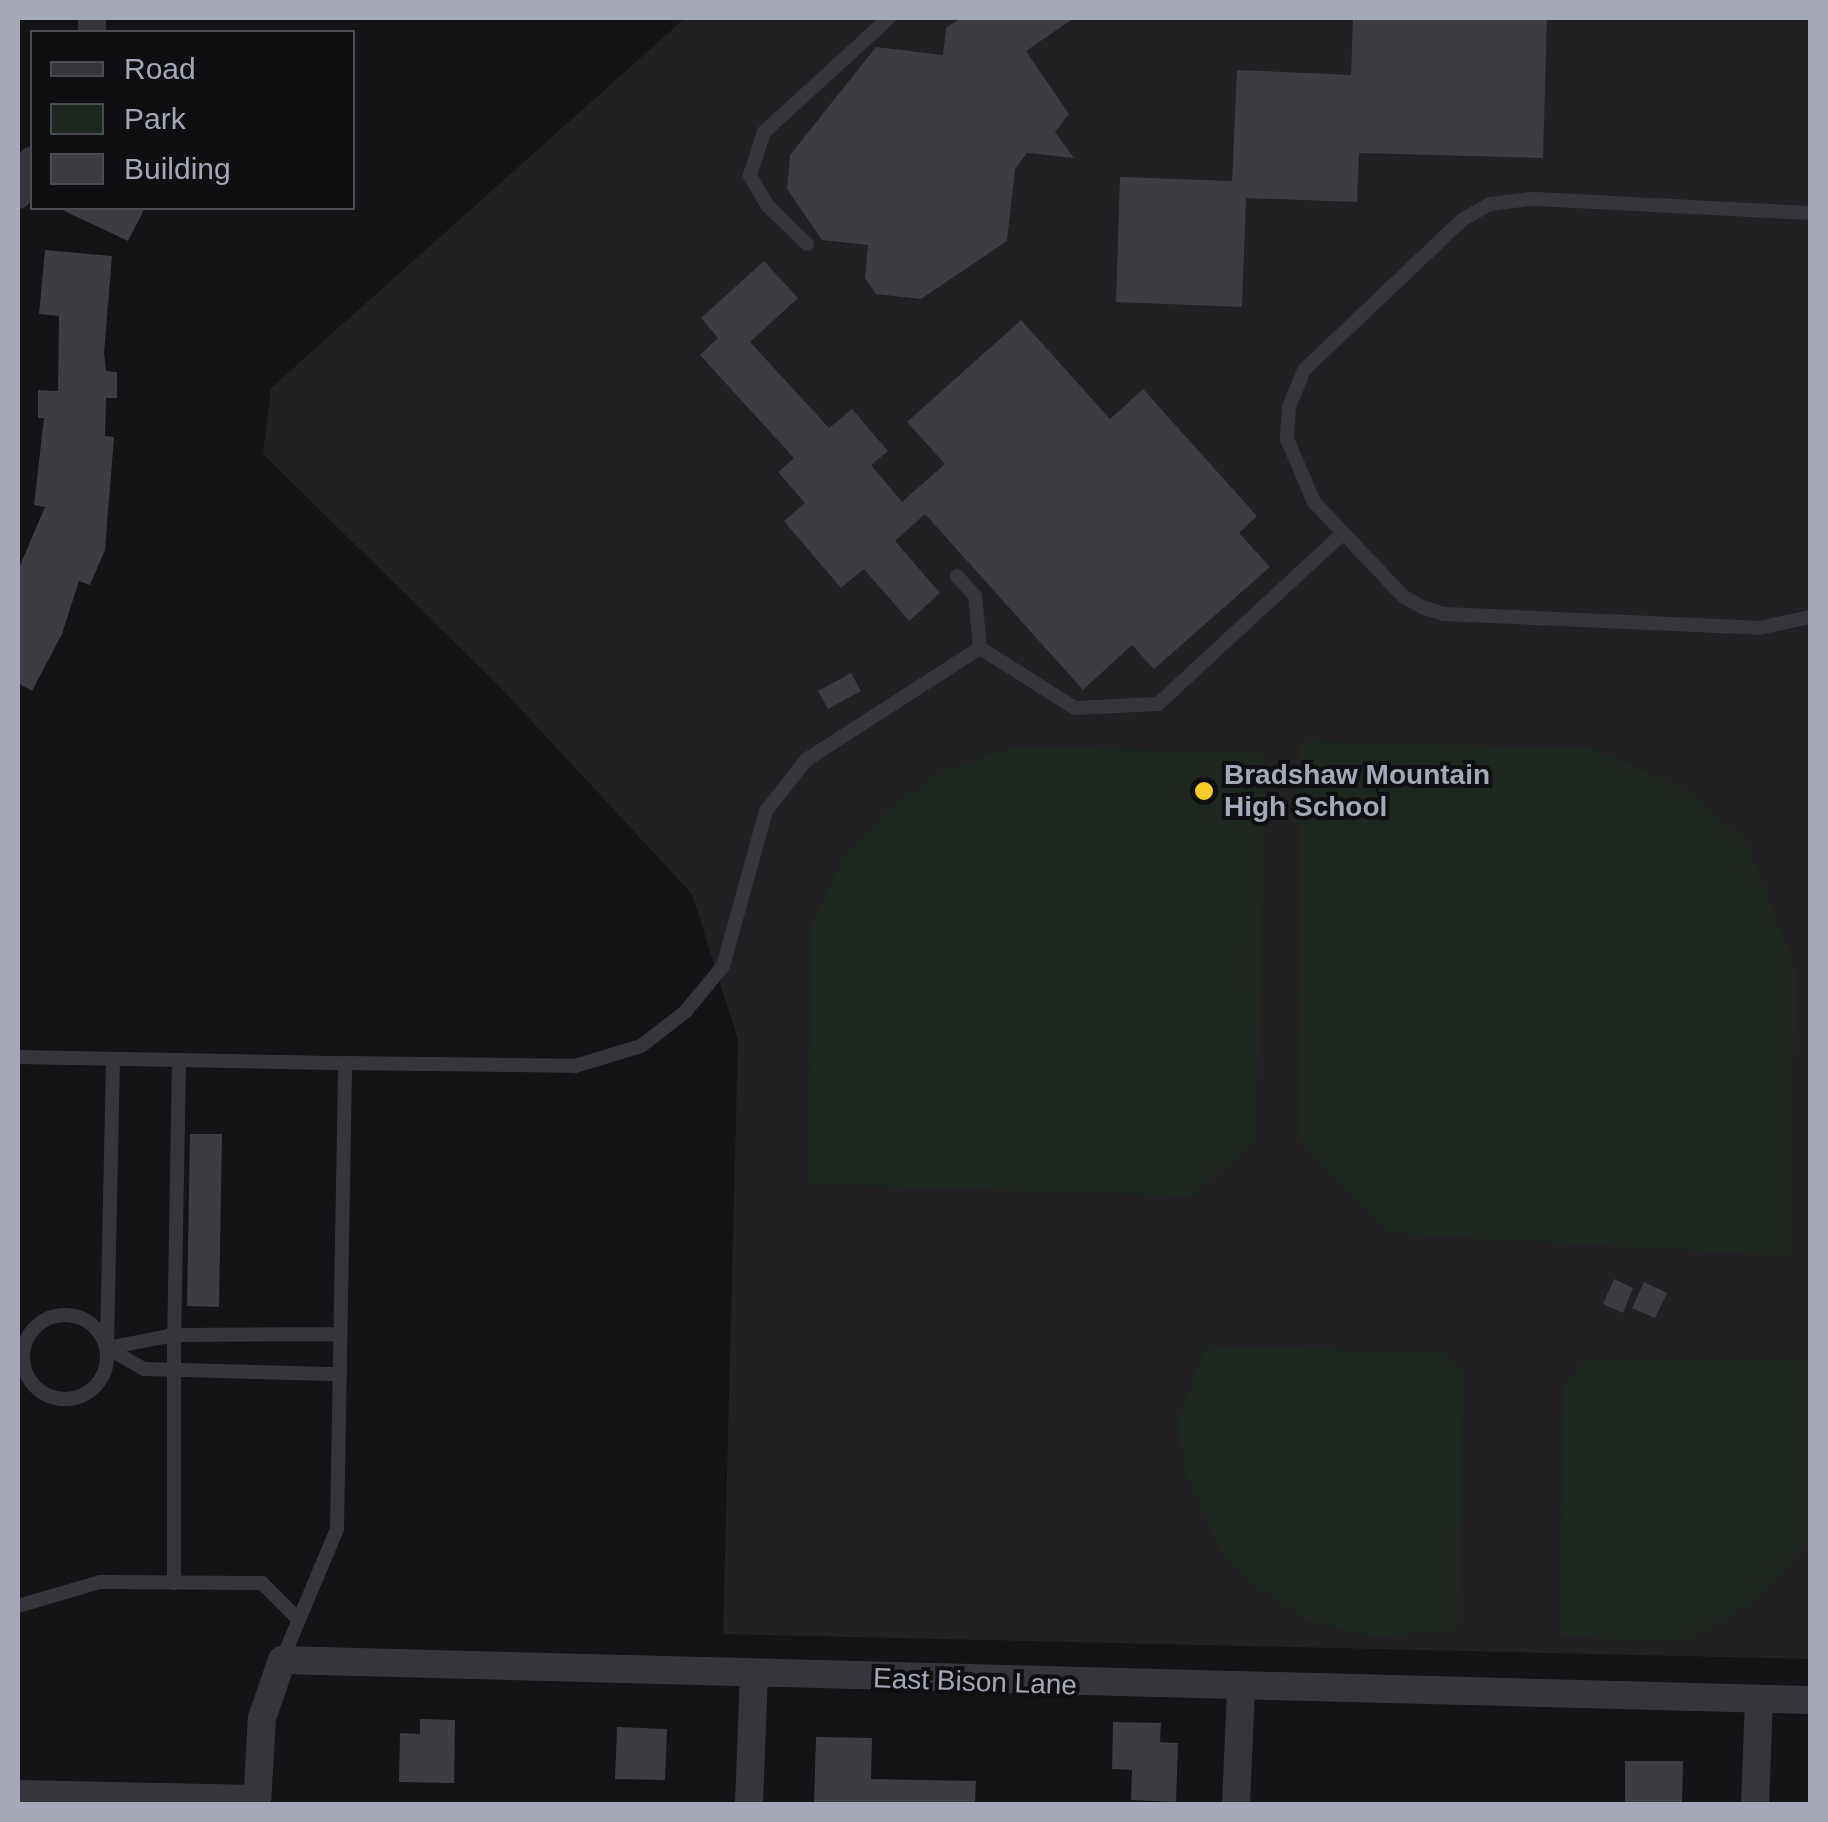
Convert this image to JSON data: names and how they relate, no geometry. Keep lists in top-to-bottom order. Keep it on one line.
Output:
{"streets":{"street":["East Bison Lane"]},"places":["Bradshaw Mountain High School"],"legend":["Road","Park","Building"]}
